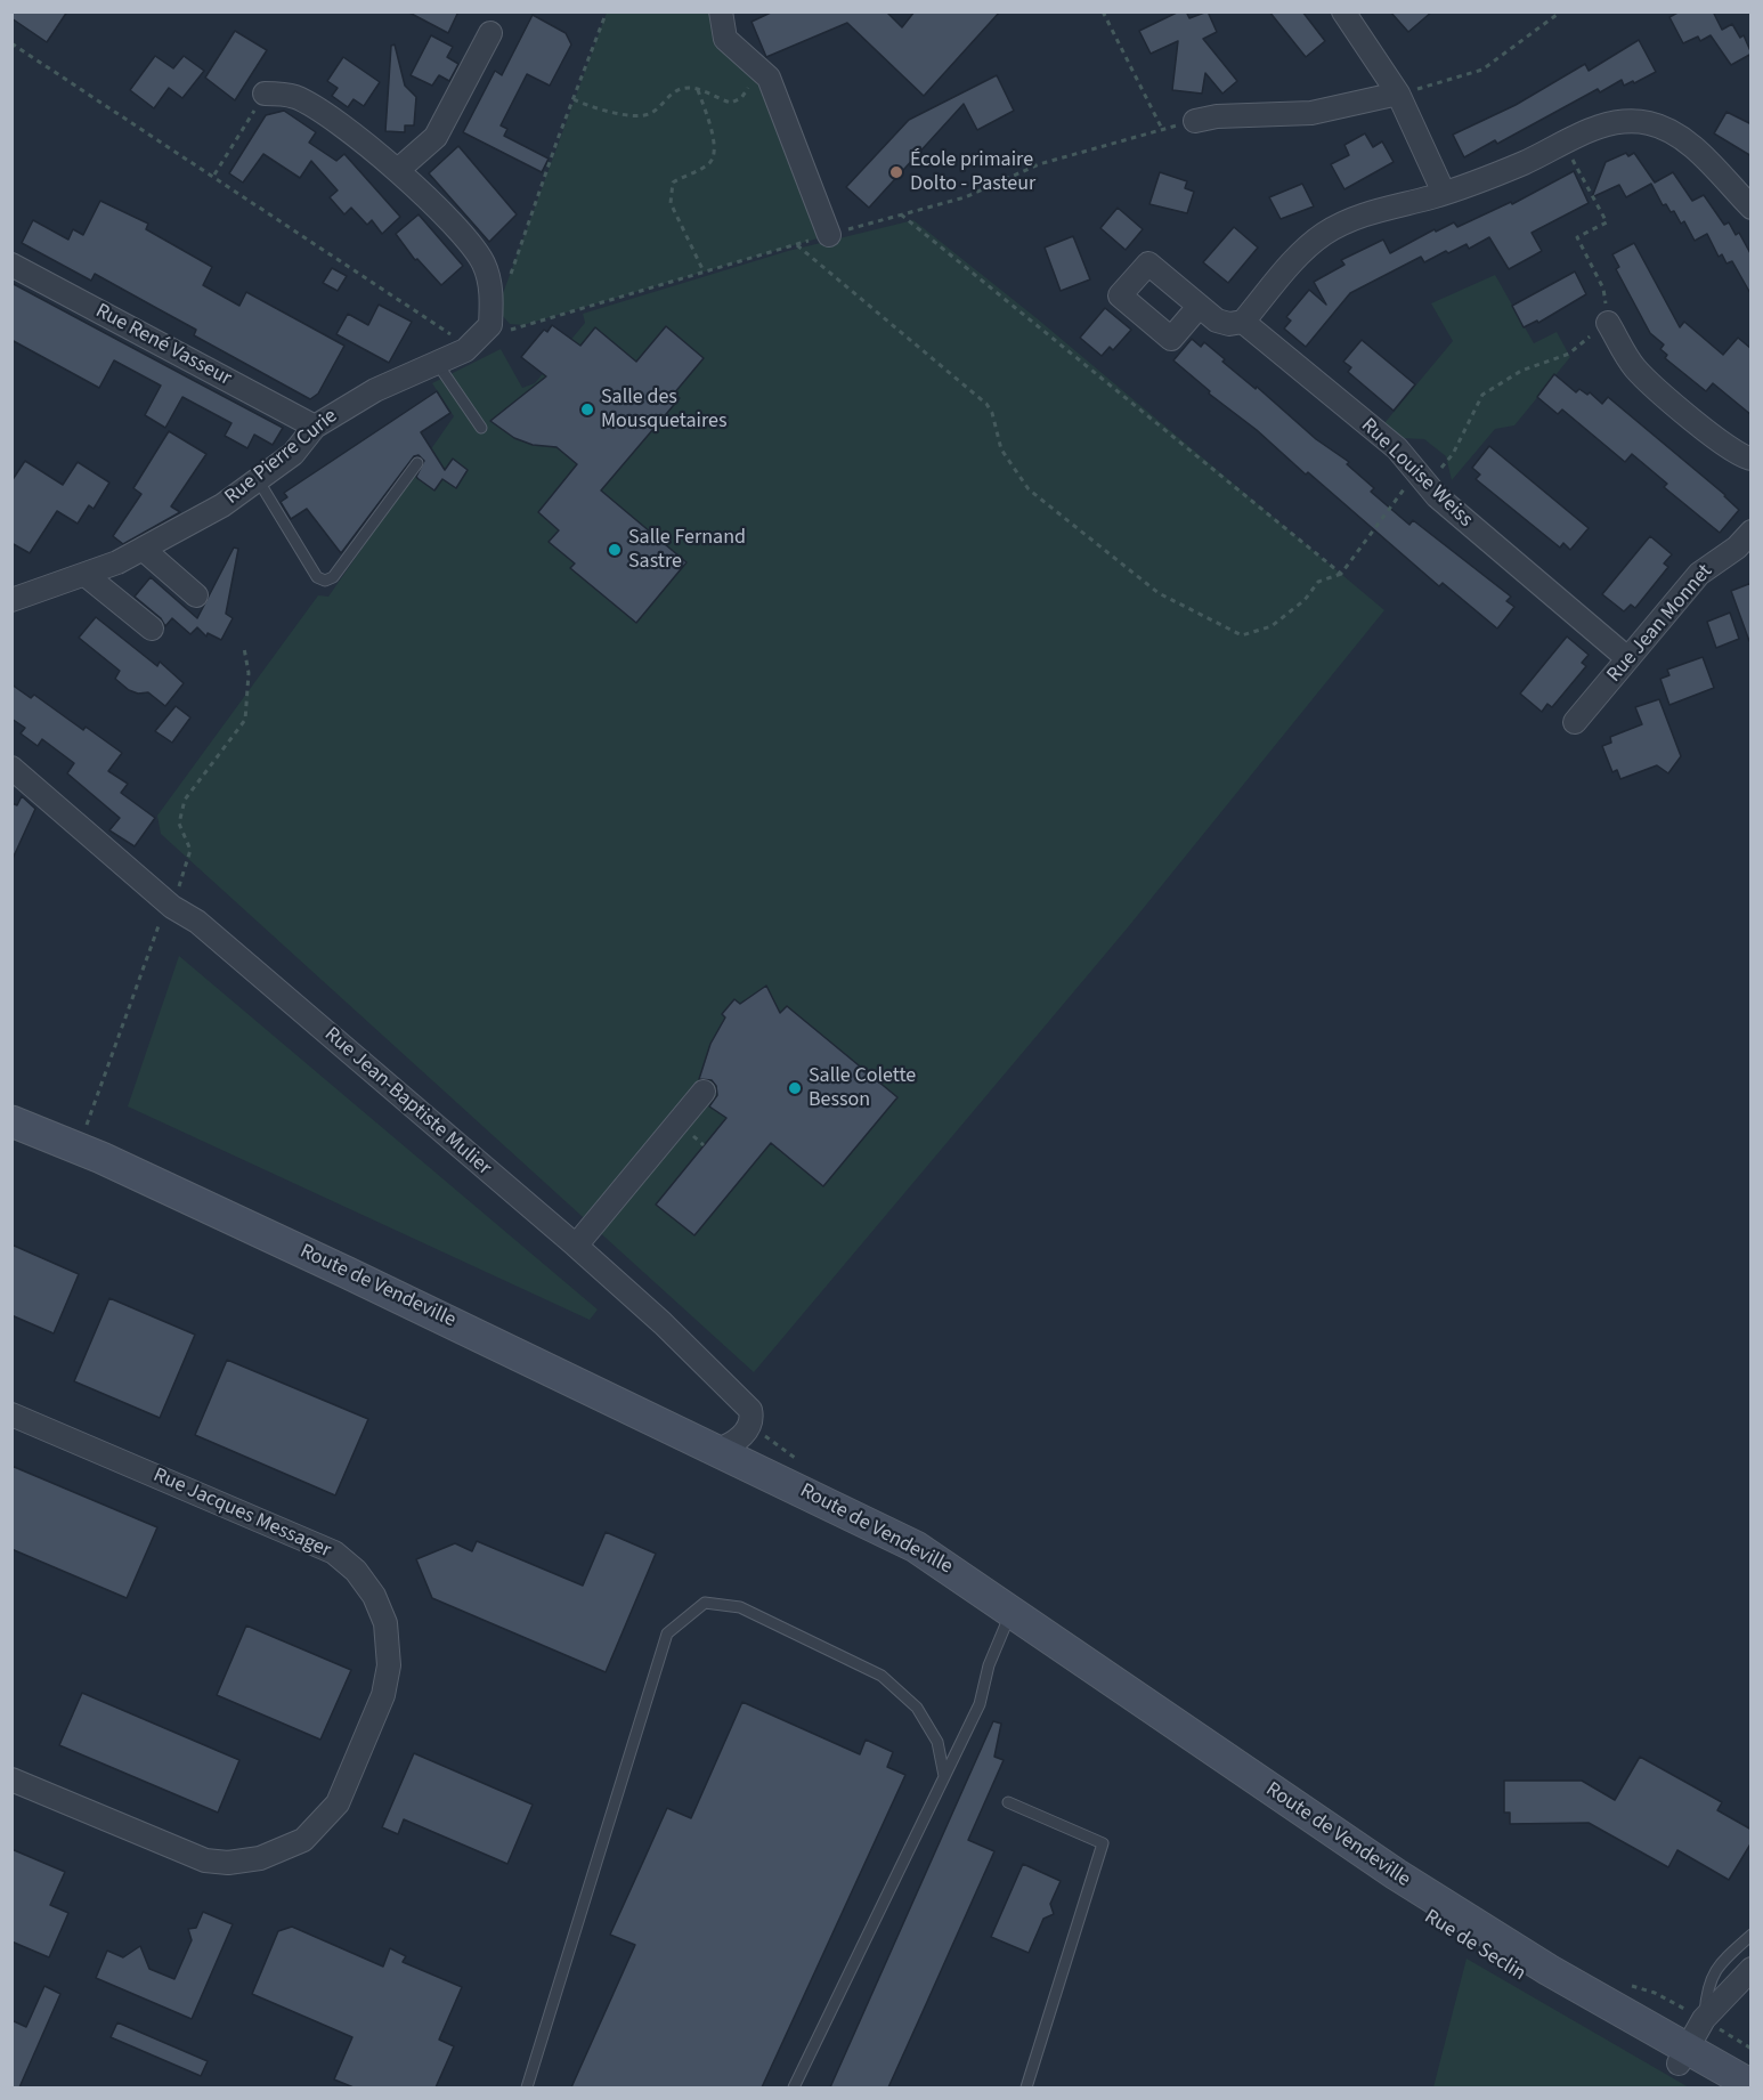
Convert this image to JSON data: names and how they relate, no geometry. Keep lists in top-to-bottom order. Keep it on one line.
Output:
{"streets":{"main road":["Route de Vendeville","Rue de Seclin"],"street":["Rue René Vasseur","Rue Pierre Curie","Rue Louise Weiss","Rue Jean Monnet","Rue Jean-Baptiste Mulier","Rue Jacques Messager"]},"crossings":[["Rue René Vasseur","Rue Pierre Curie"],["Rue Louise Weiss","Rue Jean Monnet"],["Rue Jean-Baptiste Mulier","Route de Vendeville"],["Route de Vendeville","Rue de Seclin"]],"places":["École primaire Dolto - Pasteur","Salle des Mousquetaires","Salle Fernand Sastre","Salle Colette Besson"]}
